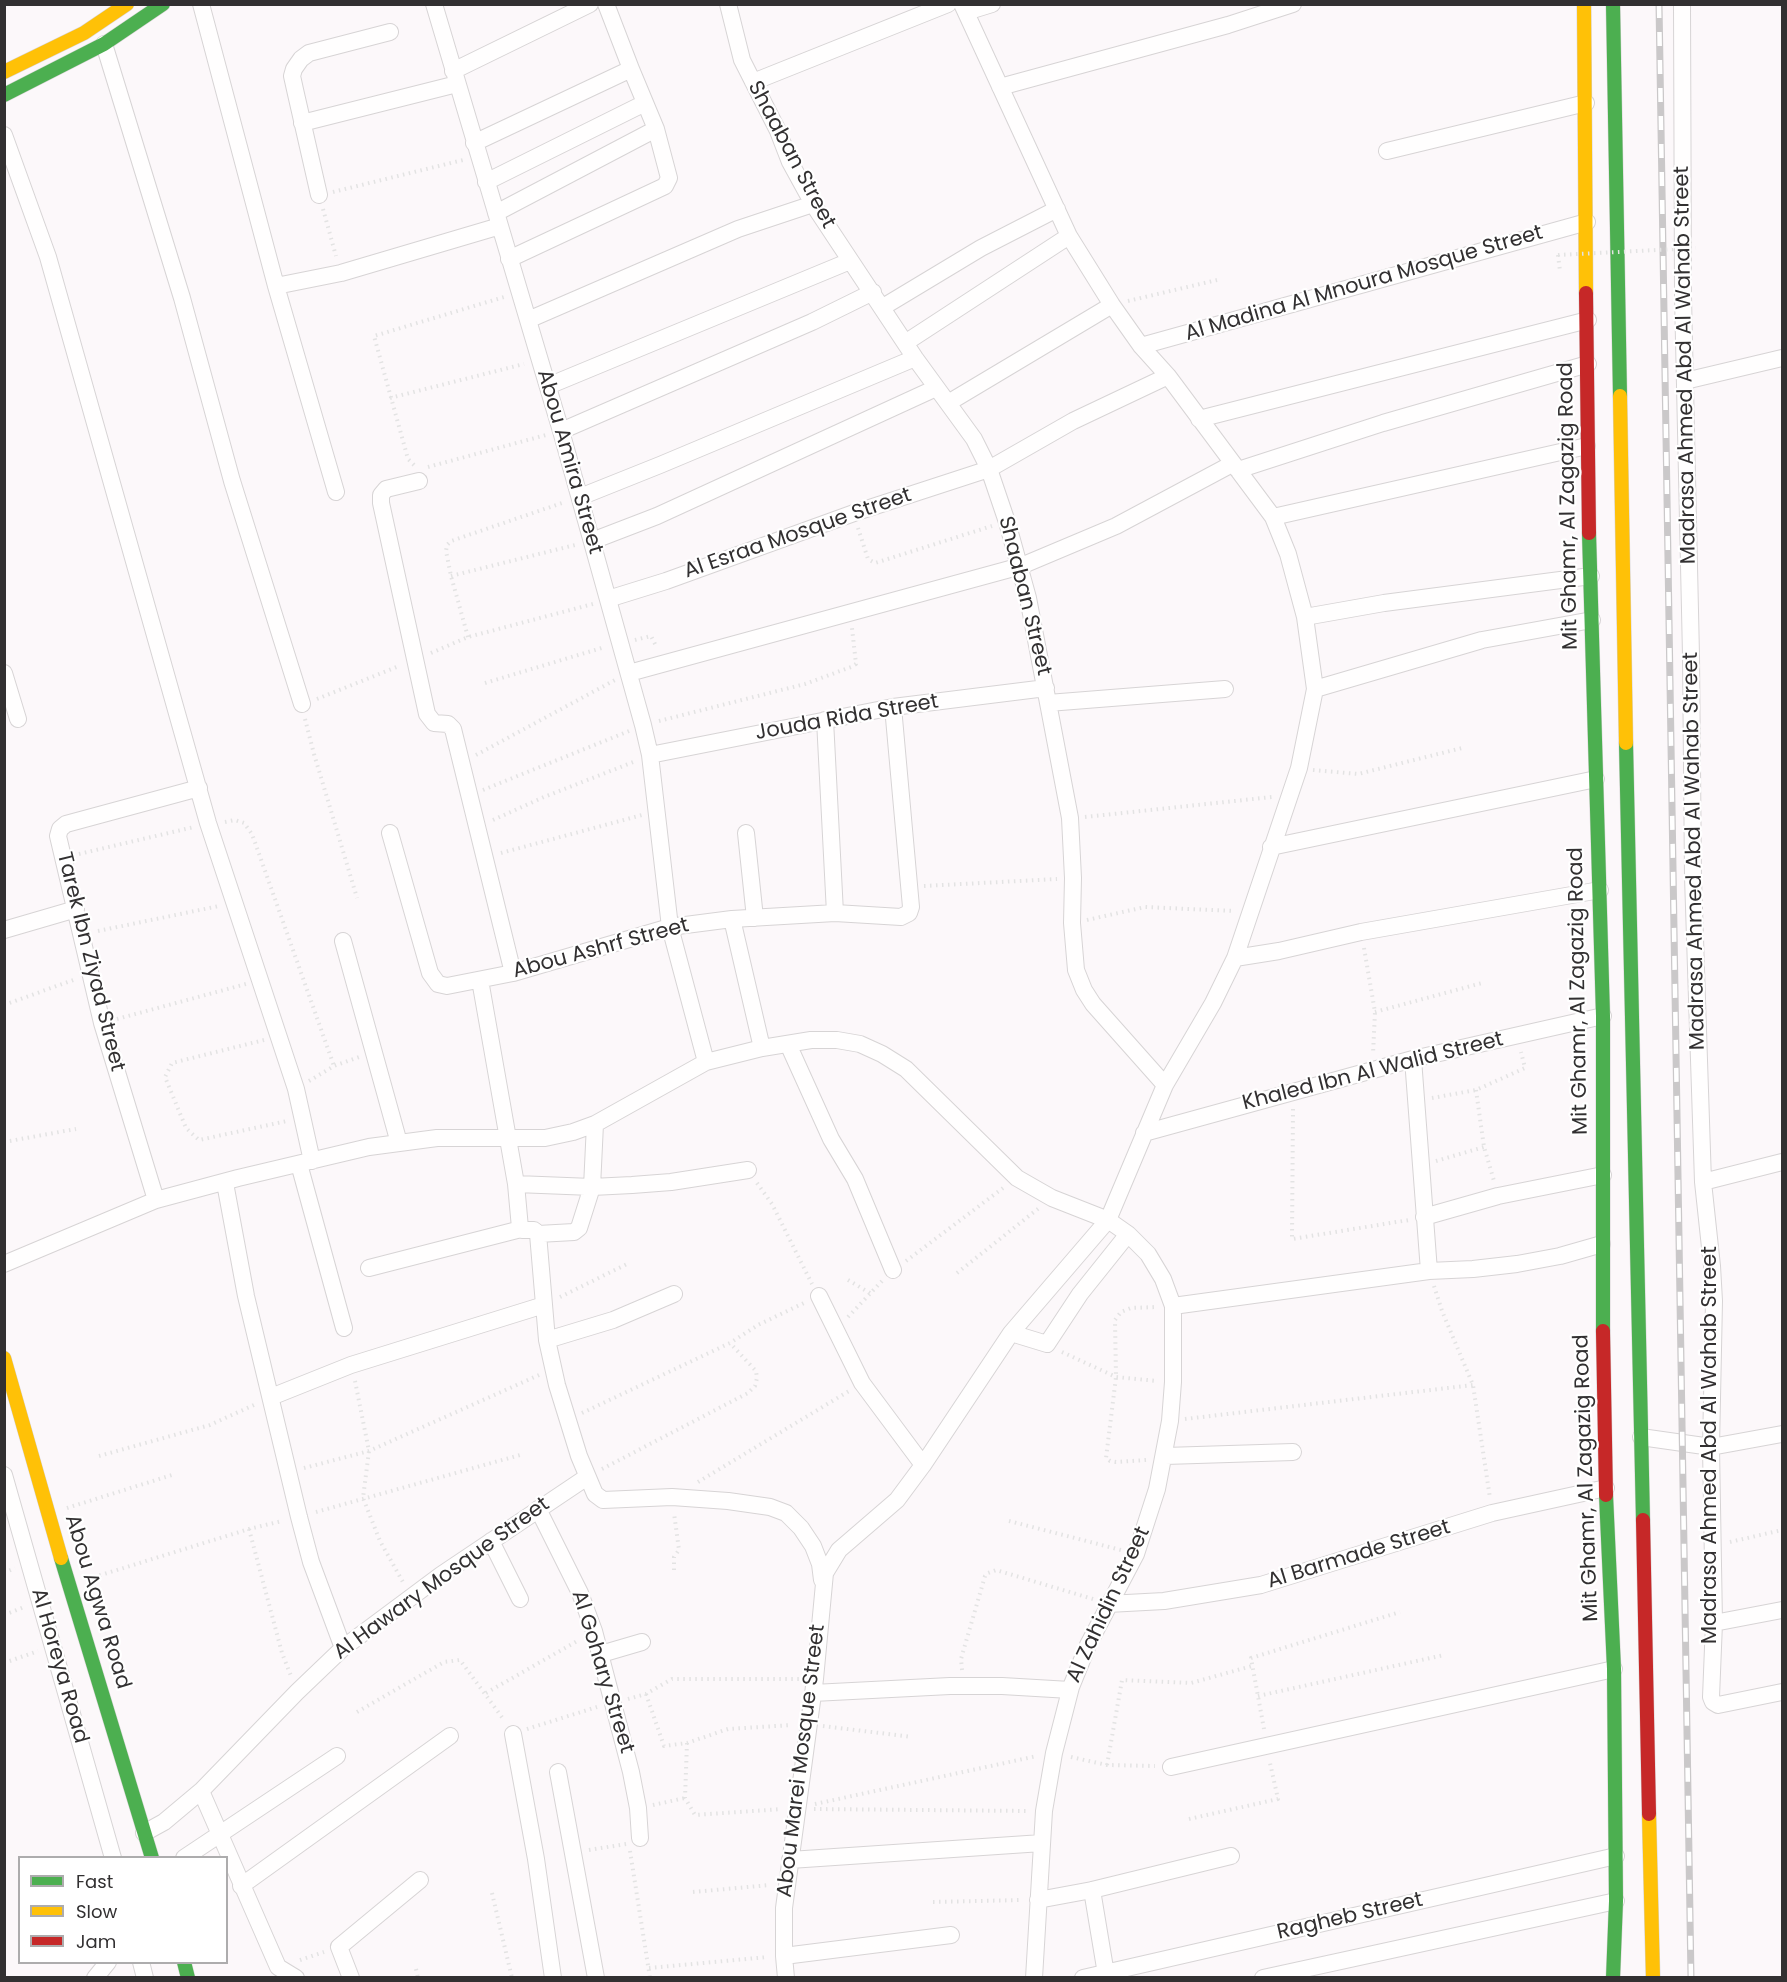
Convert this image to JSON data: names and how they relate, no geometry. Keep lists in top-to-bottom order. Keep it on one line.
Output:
{"streets":{"main road":["Mit Ghamr, Al Zagazig Road","Abou Agwa Road"],"street":["Shaaban Street","Al Madina Al Mnoura Mosque Street","Madrasa Ahmed Abd Al Wahab Street","Abou Amira Street","Al Esraa Mosque Street","Jouda Rida Street","Abou Ashrf Street","Tarek Ibn Ziyad Street","Khaled Ibn Al Walid Street","Al Barmade Street","Al Hawary Mosque Street","Al Zahidin Street","Al Horeya Road","Al Gohary Street","Abou Marei Mosque Street","Ragheb Street"]},"crossings":[["Shaaban Street","Al Esraa Mosque Street"],["Shaaban Street","Jouda Rida Street"],["Shaaban Street","Abou Marei Mosque Street"],["Al Madina Al Mnoura Mosque Street","Mit Ghamr, Al Zagazig Road"],["Al Madina Al Mnoura Mosque Street","Abou Marei Mosque Street"],["Abou Amira Street","Al Esraa Mosque Street"],["Abou Amira Street","Jouda Rida Street"],["Abou Amira Street","Abou Ashrf Street"],["Abou Amira Street","Al Zahidin Street"],["Mit Ghamr, Al Zagazig Road","Khaled Ibn Al Walid Street"],["Mit Ghamr, Al Zagazig Road","Al Barmade Street"],["Mit Ghamr, Al Zagazig Road","Ragheb Street"],["Al Esraa Mosque Street","Abou Marei Mosque Street"],["Jouda Rida Street","Abou Ashrf Street"],["Tarek Ibn Ziyad Street","Al Zahidin Street"],["Khaled Ibn Al Walid Street","Abou Marei Mosque Street"],["Al Barmade Street","Al Zahidin Street"],["Al Hawary Mosque Street","Abou Agwa Road"],["Al Hawary Mosque Street","Al Gohary Street"],["Al Zahidin Street","Abou Marei Mosque Street"]],"legend":["Fast","Slow","Jam"]}
